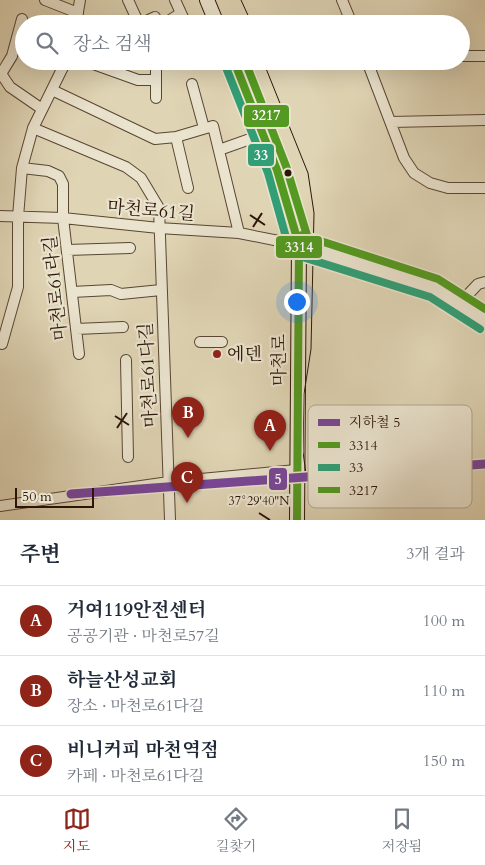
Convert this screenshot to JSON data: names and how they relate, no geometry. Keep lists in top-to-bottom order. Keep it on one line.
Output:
{"streets":{"main road":["마천로"],"street":["마천로61길","마천로61라길","마천로61다길"]},"crossings":[["마천로61길","마천로61라길"],["마천로61길","마천로"],["마천로61길","마천로61다길"]],"places":["에덴"],"lines":["transit line 3314","transit line 33","transit line 3217","metro line 5"],"legend":["지하철 5","3314","33","3217"],"scale_bar":"50 m","page":{"search":"장소 검색","pins":["B","A","C"],"scale":"50 m","heading":["주변","3개 결과"],"list":[{"mark":"A","name":"거여119안전센터","note":"공공기관 · 마천로57길","value":"100 m"},{"mark":"B","name":"하늘산성교회","note":"장소 · 마천로61다길","value":"110 m"},{"mark":"C","name":"비니커피 마천역점","note":"카페 · 마천로61다길","value":"150 m"}],"nav":["지도","길찾기","저장됨"]},"coordinates":["37°29'40\"N"]}
